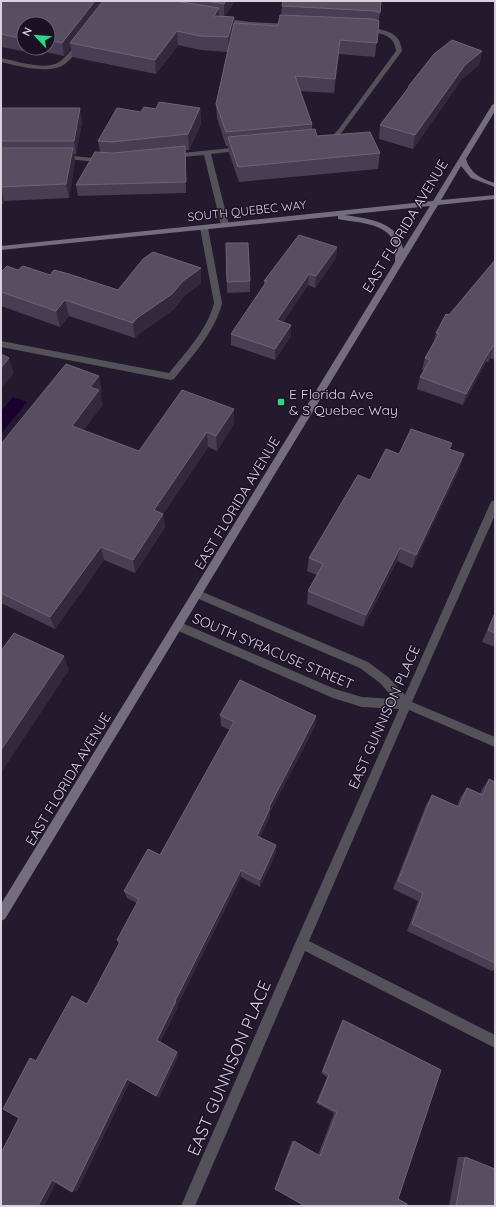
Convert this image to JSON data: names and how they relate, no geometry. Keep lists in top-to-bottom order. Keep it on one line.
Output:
{"streets":{"street":["SOUTH QUEBEC WAY","EAST FLORIDA AVENUE","SOUTH SYRACUSE STREET","EAST GUNNISON PLACE"]},"crossings":[["SOUTH QUEBEC WAY","EAST FLORIDA AVENUE"],["EAST FLORIDA AVENUE","SOUTH SYRACUSE STREET"],["SOUTH SYRACUSE STREET","EAST GUNNISON PLACE"]],"places":{"transit":["E Florida Ave & S Quebec Way"]},"north":"top left"}
